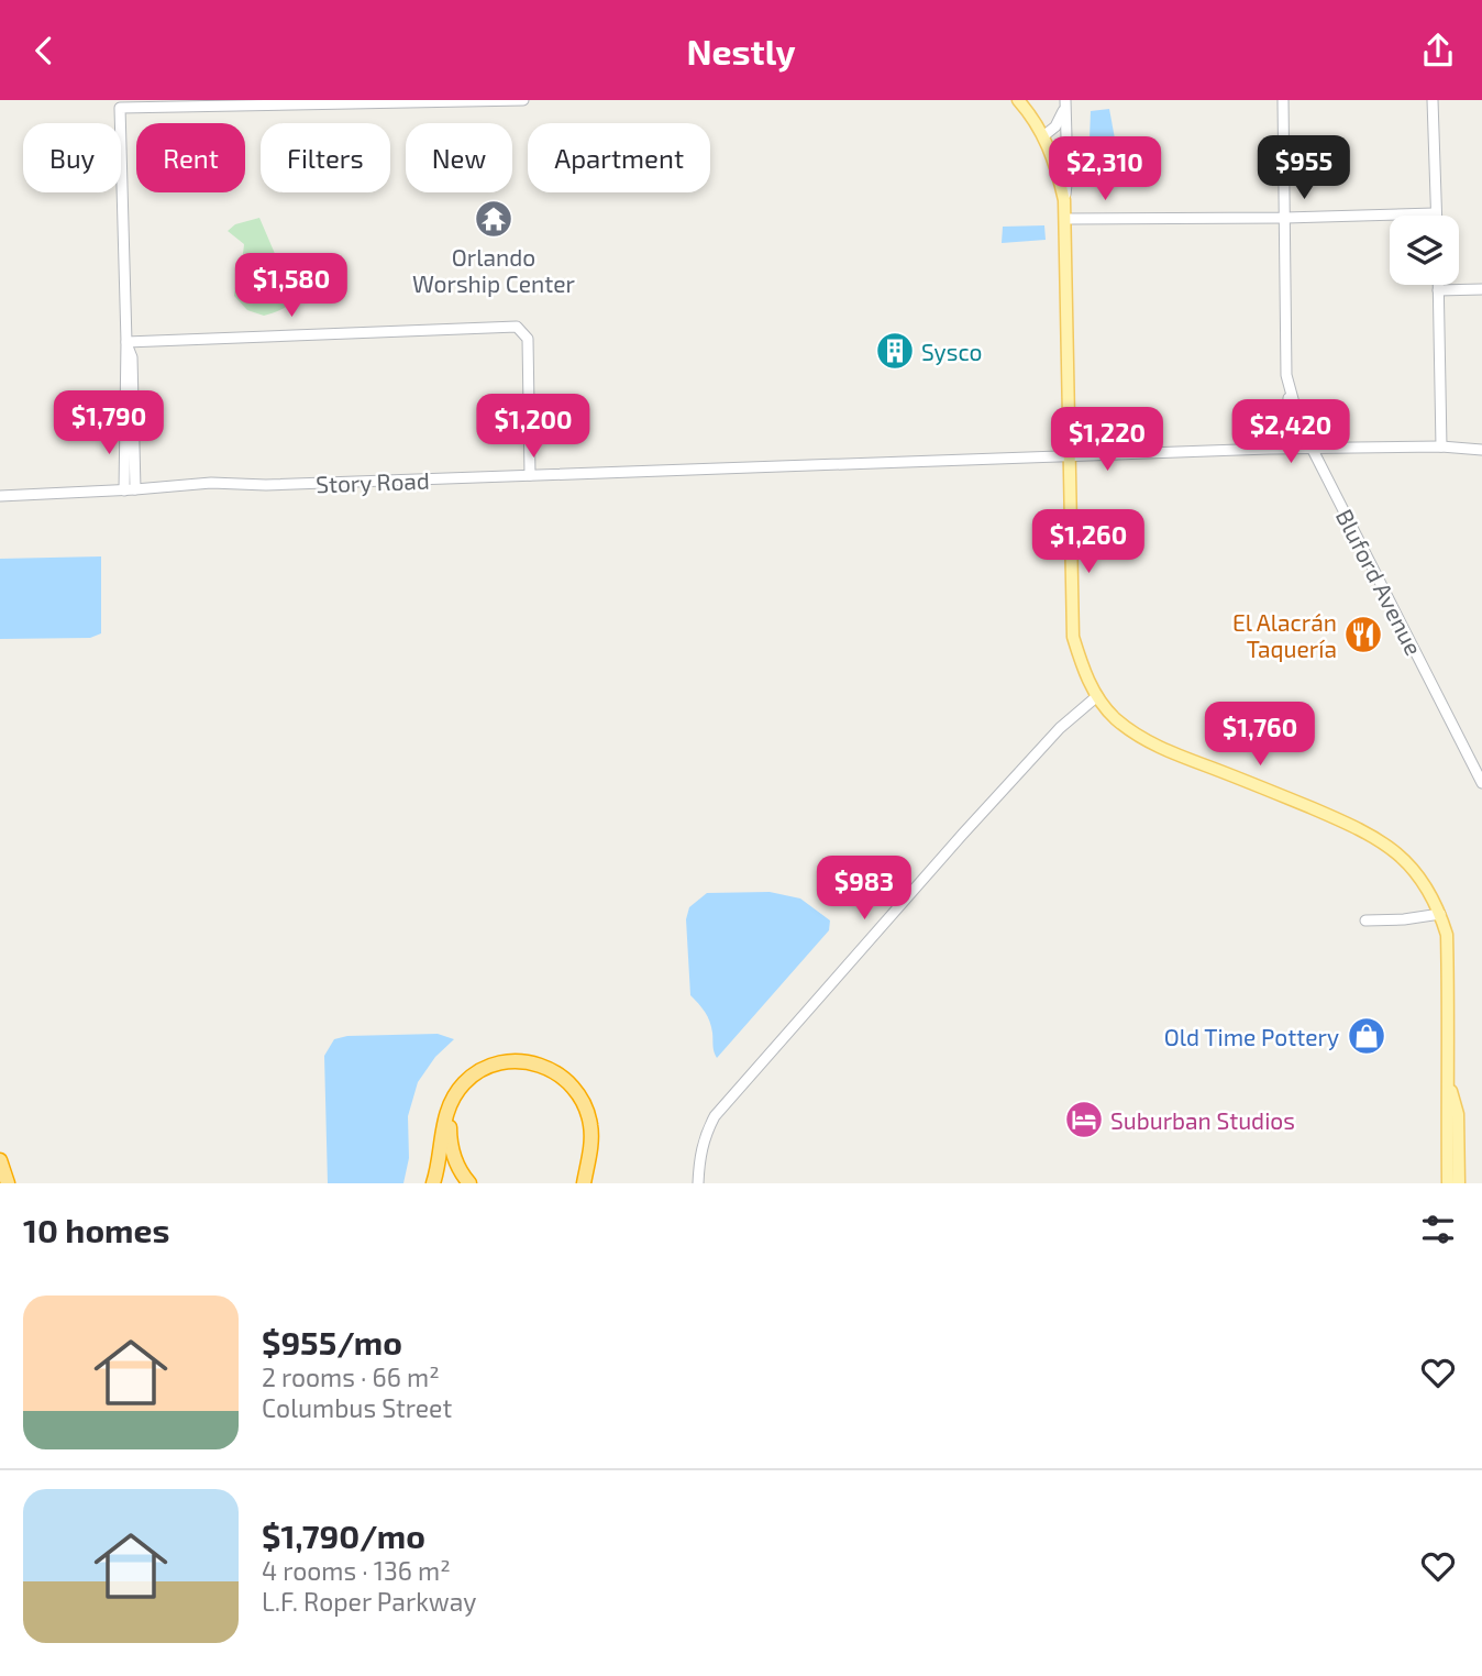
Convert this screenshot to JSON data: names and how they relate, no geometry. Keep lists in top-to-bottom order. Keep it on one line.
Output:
{"streets":{"street":["Story Road","Bluford Avenue"]},"crossings":[["Story Road","Bluford Avenue"]],"places":{"temple":["Orlando Worship Center"],"building":["Sysco"],"restaurant":["El Alacrán Taquería"],"shop":["Old Time Pottery"],"hotel":["Suburban Studios"]},"page":{"header":"Nestly","chip":["Buy","Rent","Filters","New","Apartment"],"price":["$955","$2,310","$1,580","$1,790","$1,200","$2,420","$1,220","$1,260","$1,760","$983"],"heading":"10 homes","list":[{"name":"$955/mo","note":"2 rooms · 66 m² · Columbus Street"},{"name":"$1,790/mo","note":"4 rooms · 136 m² · L.F. Roper Parkway"}]}}
